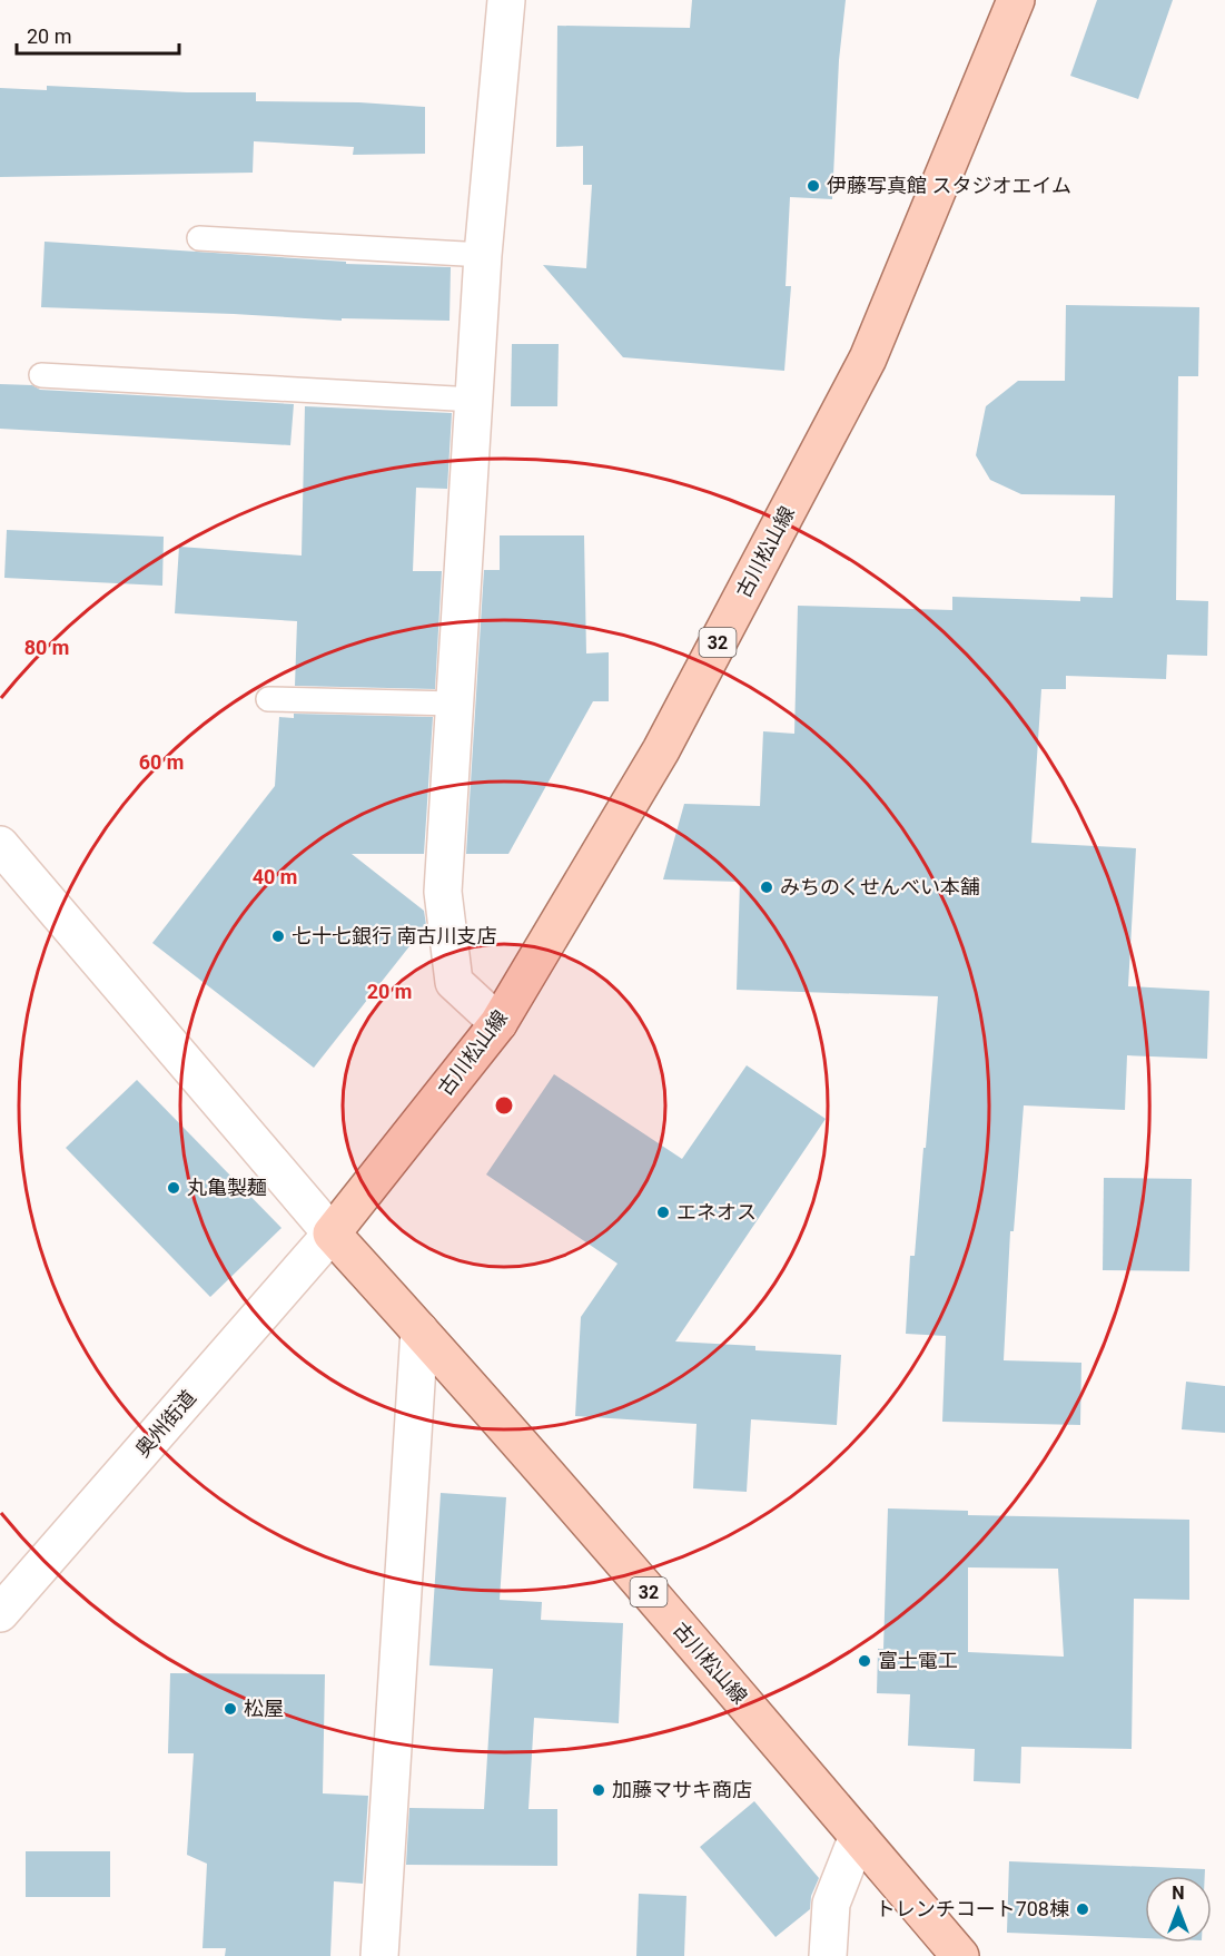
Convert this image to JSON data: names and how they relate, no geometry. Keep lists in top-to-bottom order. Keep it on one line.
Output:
{"streets":{"main road":["古川松山線","32"],"street":["奥州街道"]},"crossings":[["古川松山線","奥州街道"]],"places":["伊藤写真館 スタジオエイム","みちのくせんべい本舗","七十七銀行 南古川支店","丸亀製麺","エネオス","富士電工","松屋","加藤マサキ商店","トレンチコート708棟"],"scale_bar":"20 m","north":"top","rings":["80 m","60 m","40 m","20 m"]}
